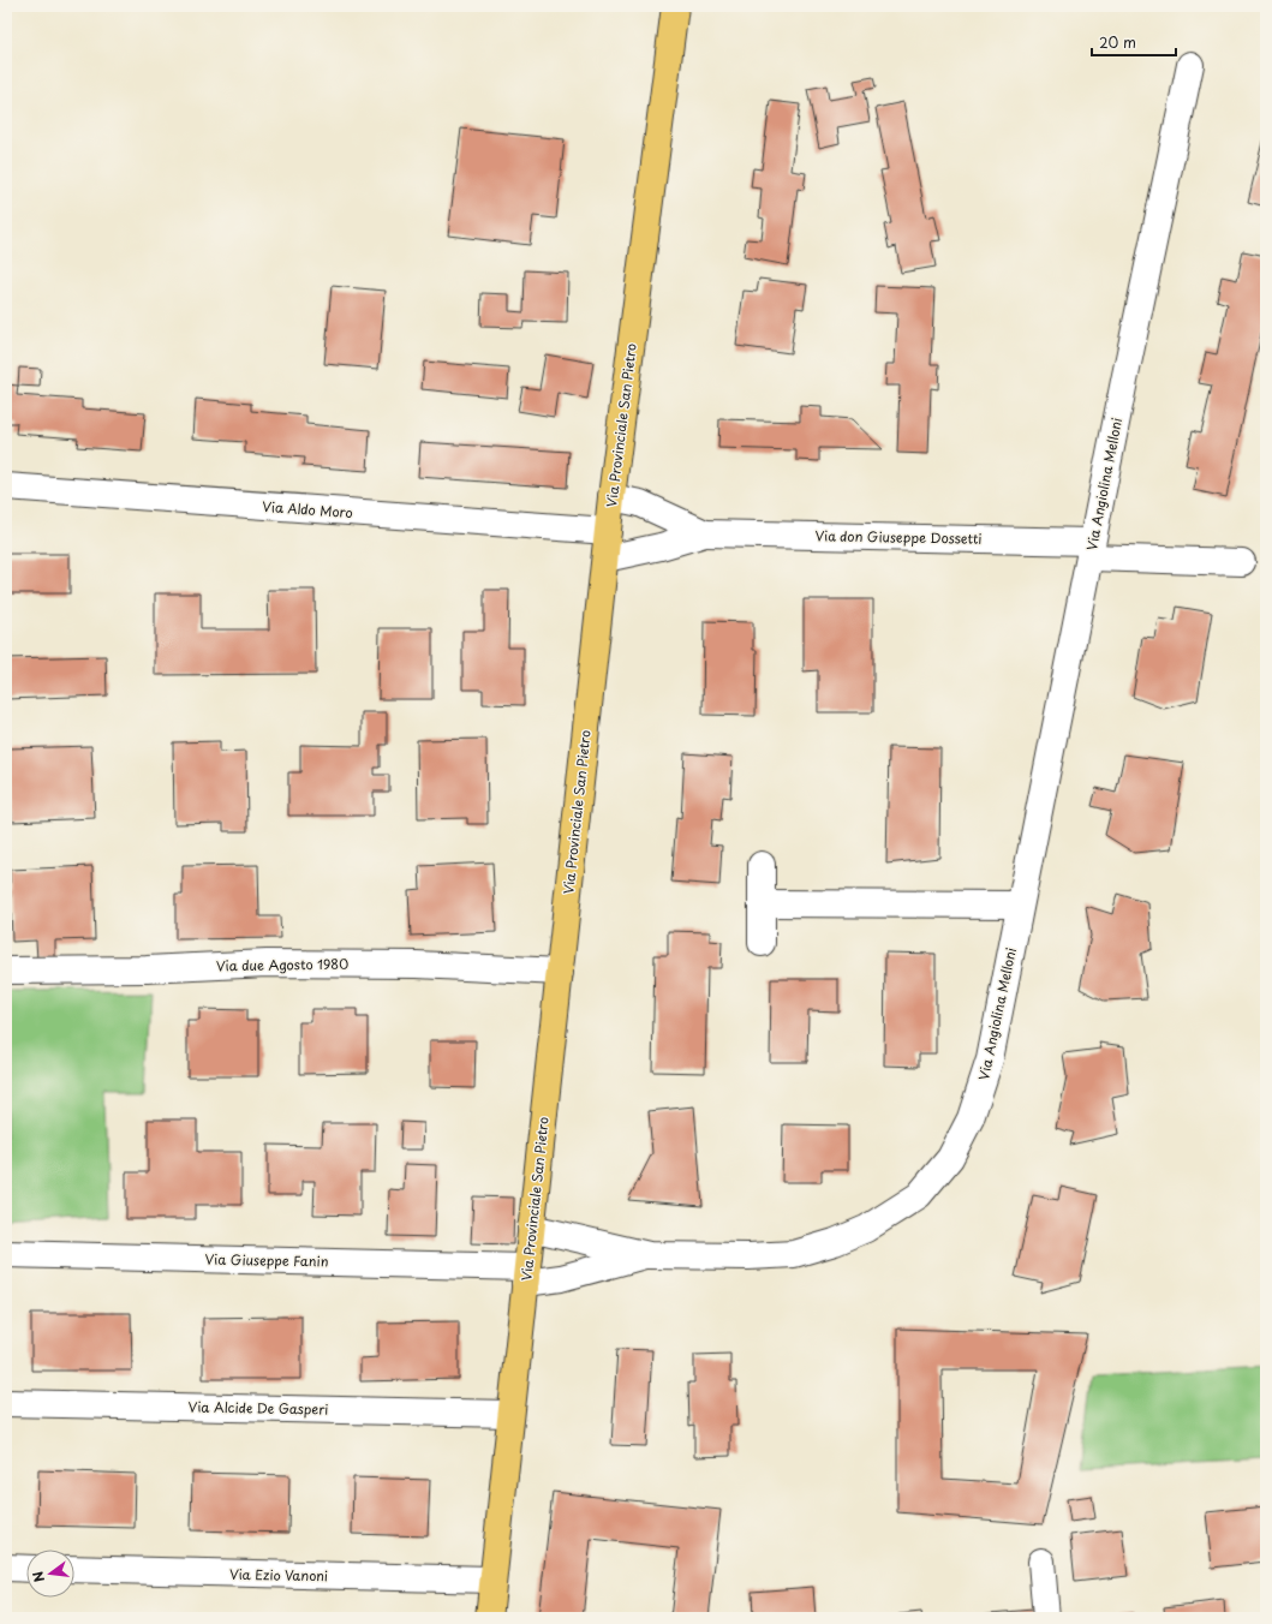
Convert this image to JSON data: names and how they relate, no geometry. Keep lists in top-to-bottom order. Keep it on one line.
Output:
{"streets":{"main road":["Via Provinciale San Pietro"],"street":["Via Angiolina Melloni","Via Aldo Moro","Via don Giuseppe Dossetti","Via due Agosto 1980","Via Giuseppe Fanin","Via Alcide De Gasperi","Via Ezio Vanoni"]},"crossings":[["Via Provinciale San Pietro","Via Angiolina Melloni"],["Via Provinciale San Pietro","Via Aldo Moro"],["Via Provinciale San Pietro","Via don Giuseppe Dossetti"],["Via Provinciale San Pietro","Via due Agosto 1980"],["Via Provinciale San Pietro","Via Giuseppe Fanin"],["Via Provinciale San Pietro","Via Alcide De Gasperi"],["Via Provinciale San Pietro","Via Ezio Vanoni"],["Via Angiolina Melloni","Via don Giuseppe Dossetti"],["Via Angiolina Melloni","Via Giuseppe Fanin"]],"scale_bar":"20 m","north":"left"}
